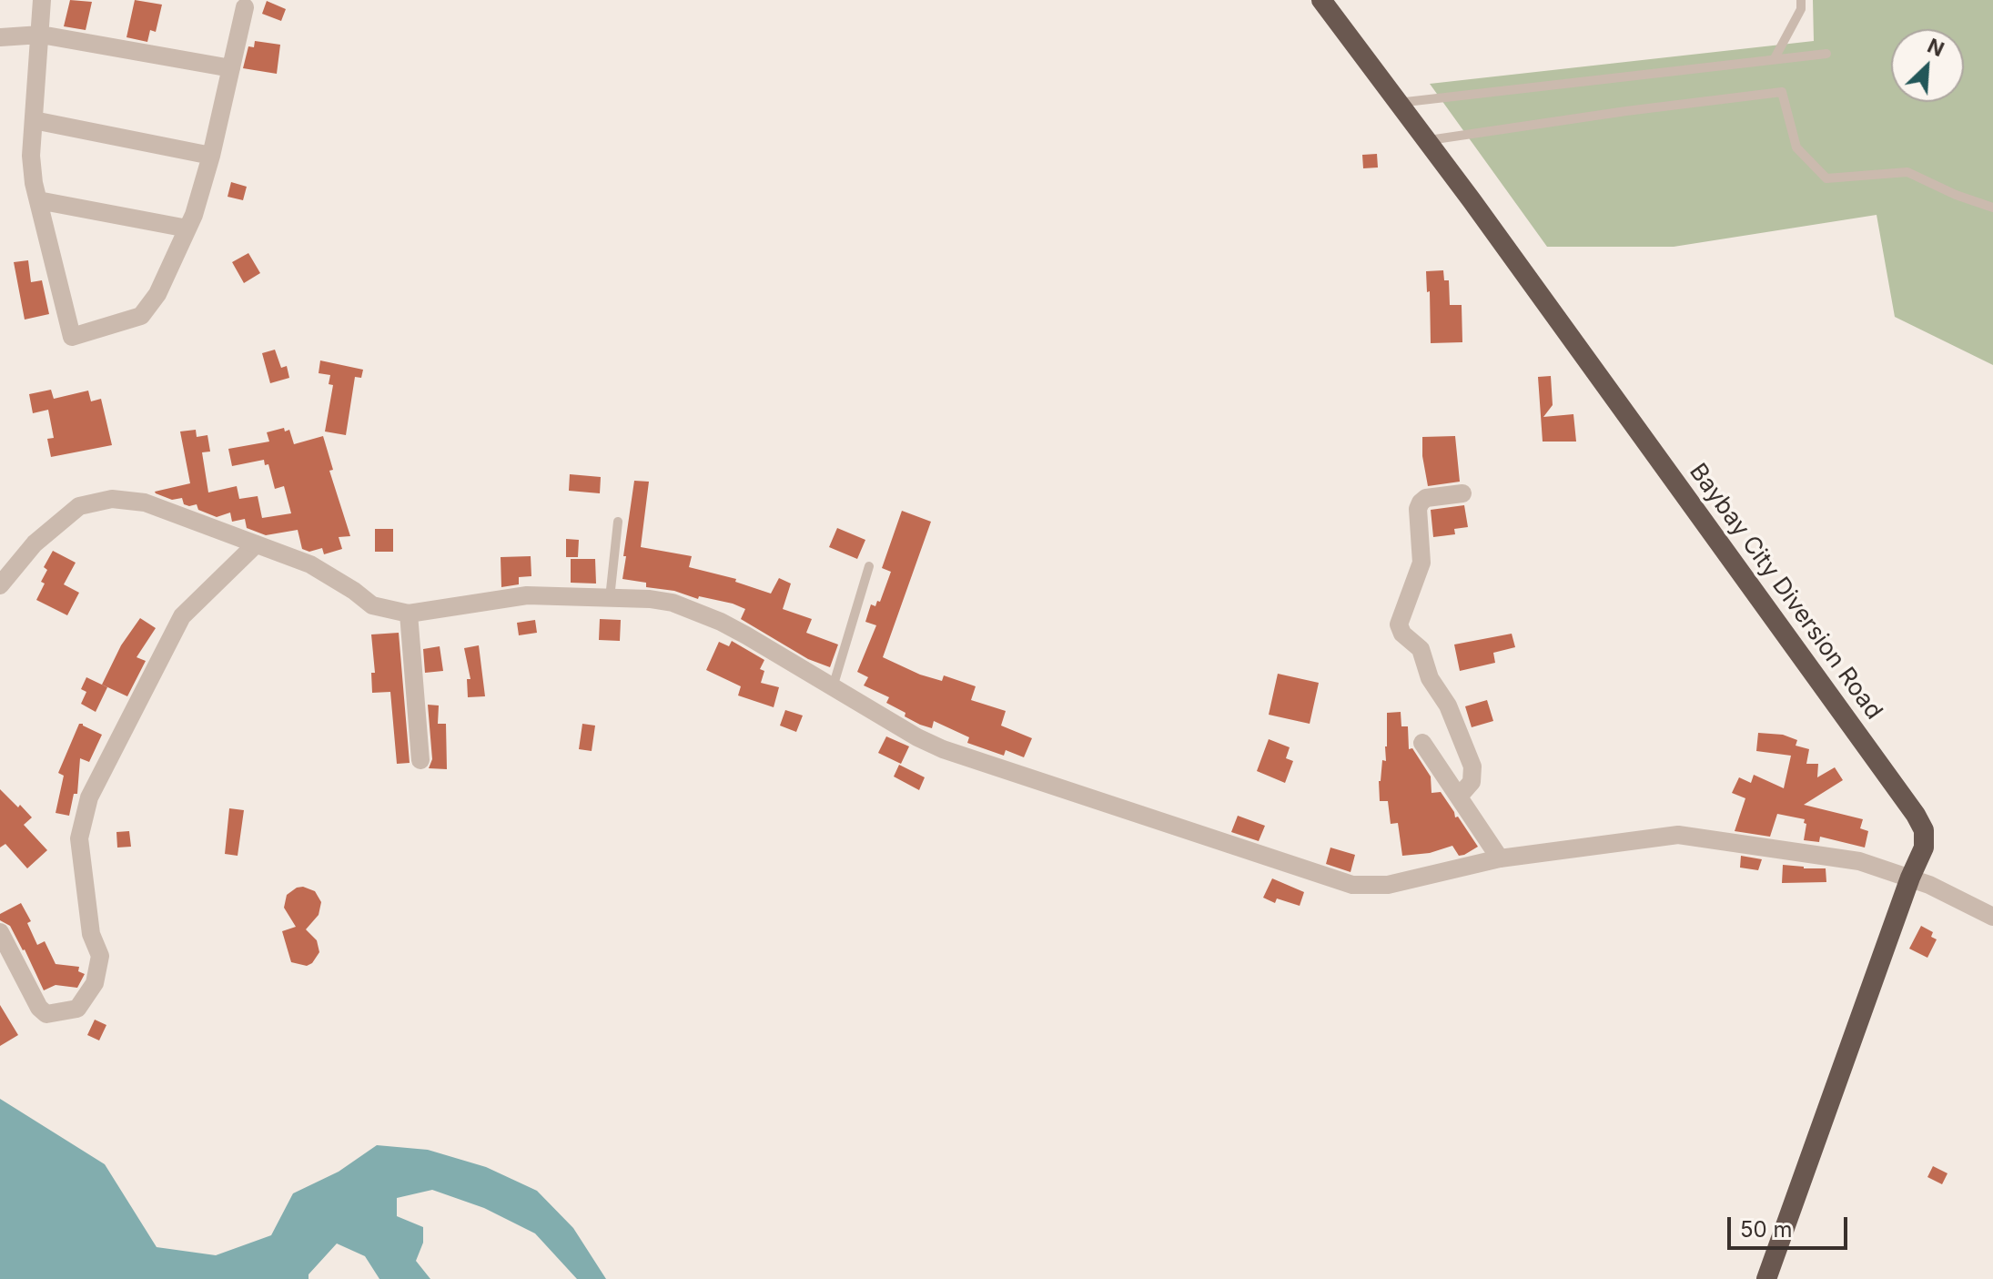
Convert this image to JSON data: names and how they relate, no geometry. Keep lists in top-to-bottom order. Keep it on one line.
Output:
{"streets":{"highway":["Baybay City Diversion Road"]},"scale_bar":"50 m","north":"top right"}
